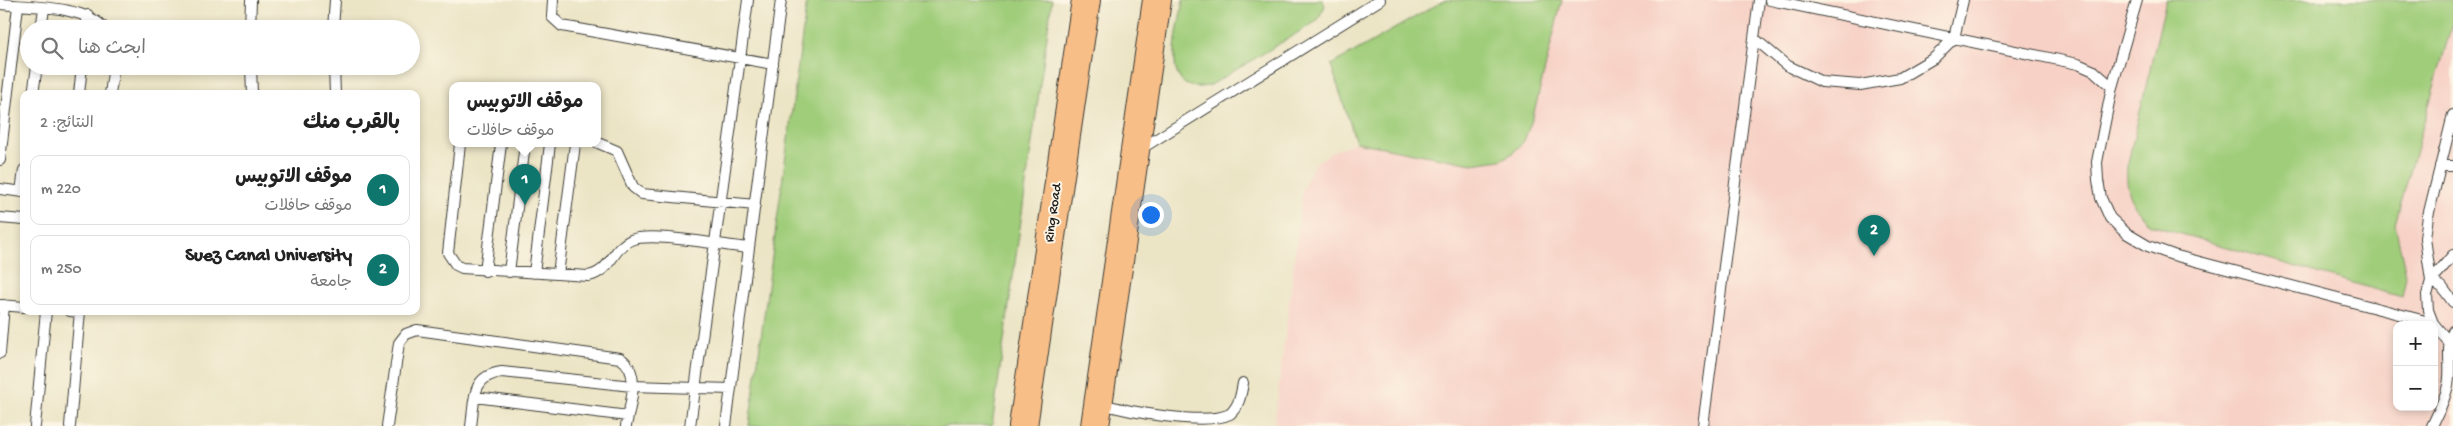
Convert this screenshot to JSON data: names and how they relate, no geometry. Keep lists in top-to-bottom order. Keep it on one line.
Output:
{"streets":{"main road":["Ring Road"]},"page":{"search":"ابحث هنا","popup":["موقف الاتوبيس","موقف حافلات"],"heading":["بالقرب منك","النتائج: 2"],"list":[{"mark":"1","name":"موقف الاتوبيس","note":"موقف حافلات","value":"220 m"},{"mark":"2","name":"Suez Canal University","note":"جامعة","value":"250 m"}],"pins":["1","2"],"map_buttons":["+","−"]}}
